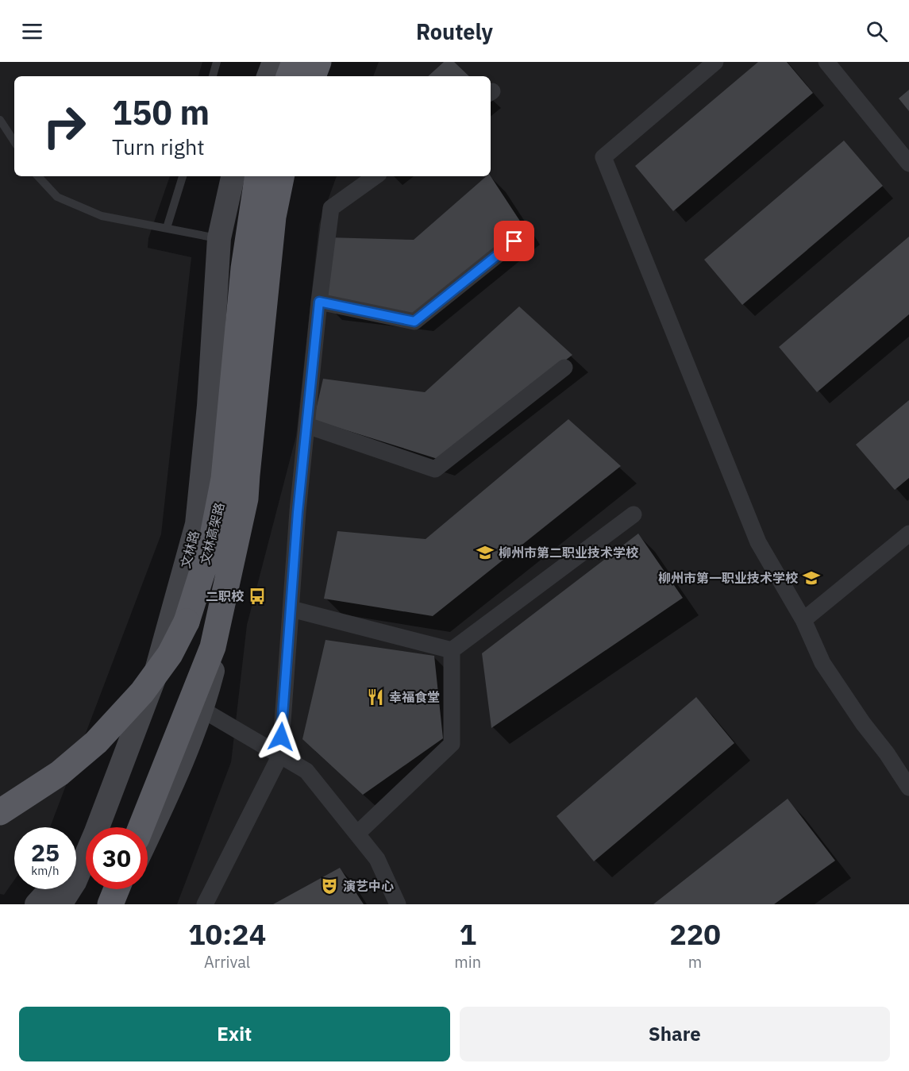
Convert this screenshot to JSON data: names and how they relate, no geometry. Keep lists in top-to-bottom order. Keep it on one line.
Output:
{"streets":{"highway":["文林高架路"],"main road":["文林路"]},"places":{"school or university":["柳州市第二职业技术学校","柳州市第一职业技术学校"],"bus stop":["二职校"],"restaurant":["幸福食堂"],"theatre":["演艺中心"]},"page":{"header":"Routely","turn":["150 m","Turn right"],"speed":"25 km/h","limit":"30","eta":["10:24","Arrival","1","min","220","m"],"buttons":["Exit","Share"]}}
